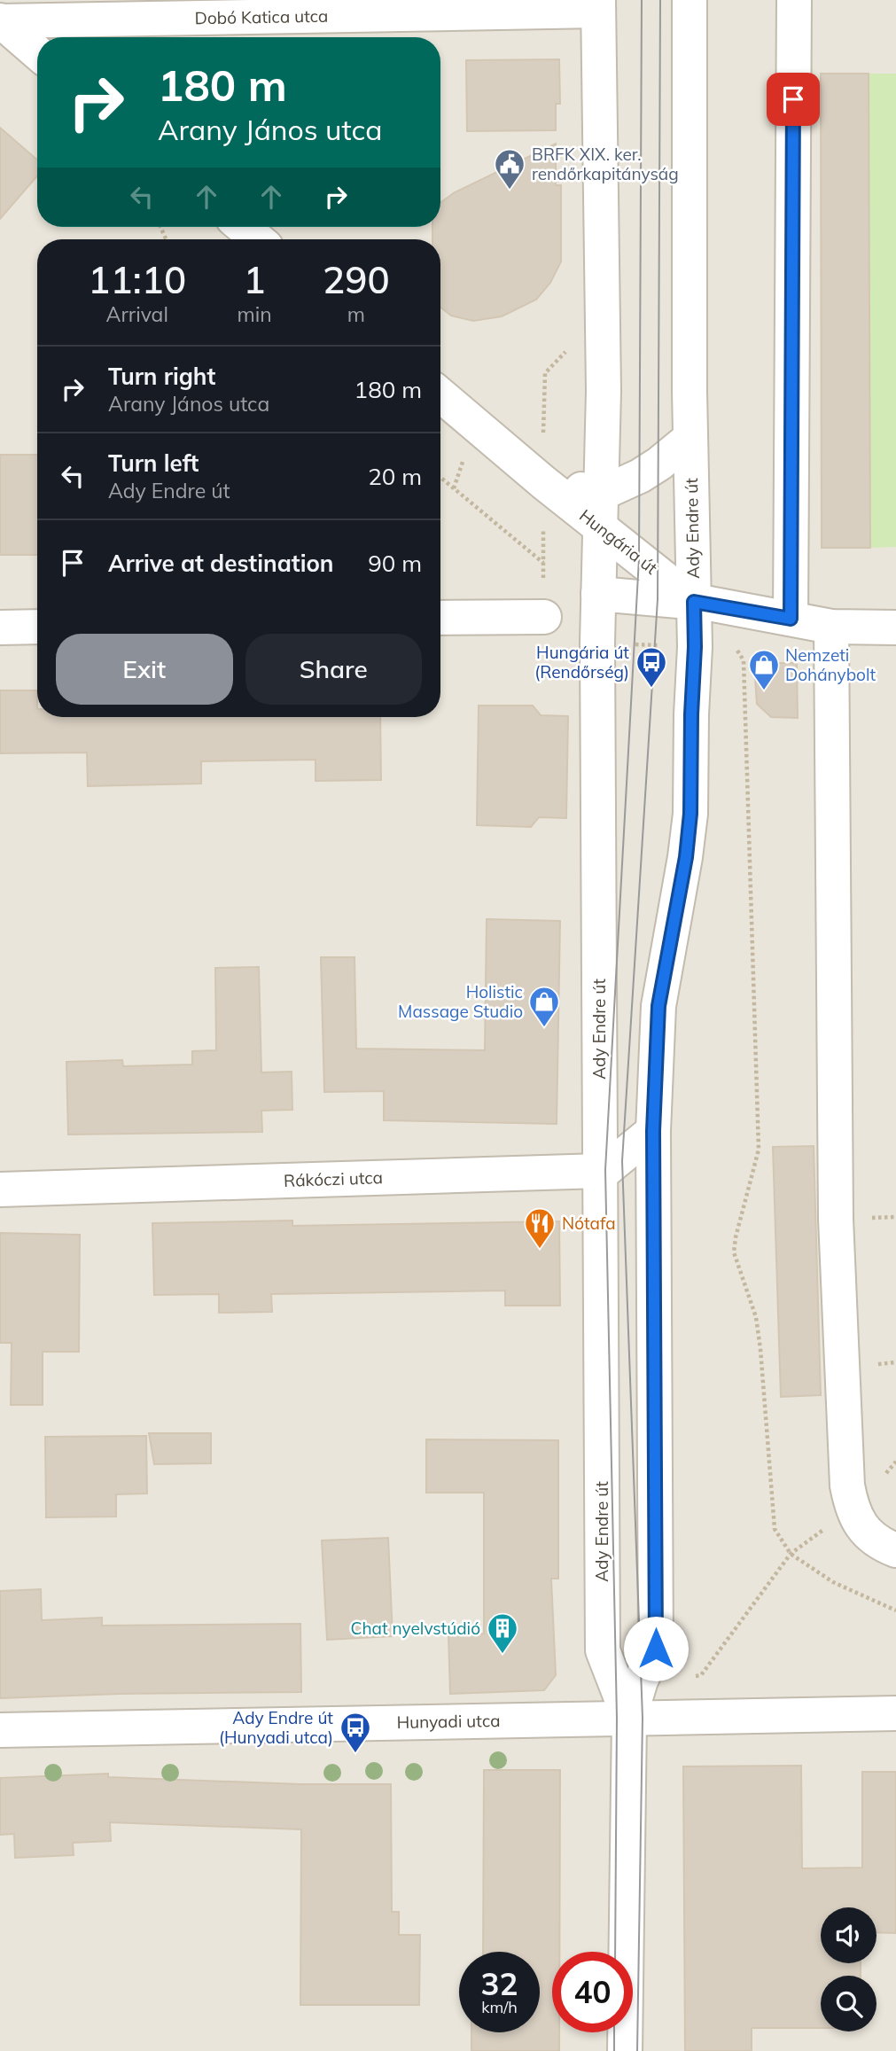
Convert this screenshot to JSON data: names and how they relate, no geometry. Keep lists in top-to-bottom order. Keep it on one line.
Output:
{"streets":{"street":["Dobó Katica utca","Ady Endre út","Hungária út","Rákóczi utca","Hunyadi utca"]},"crossings":[["Dobó Katica utca","Ady Endre út"],["Ady Endre út","Hungária út"],["Ady Endre út","Rákóczi utca"],["Ady Endre út","Hunyadi utca"]],"places":{"public building":["BRFK XIX. ker. rendőrkapitányság"],"bus stop":["Hungária út (Rendőrség)","Ady Endre út (Hunyadi utca)"],"shop":["Nemzeti Dohánybolt","Holistic Massage Studio"],"restaurant":["Nótafa"],"building":["Chat nyelvstúdió"]},"page":{"turn":["180 m","Arany János utca"],"eta":["11:10","Arrival","1","min","290","m"],"list":[{"name":"Turn right","note":"Arany János utca","value":"180 m"},{"name":"Turn left","note":"Ady Endre út","value":"20 m"},{"name":"Arrive at destination","value":"90 m"}],"buttons":["Exit","Share"],"speed":"32 km/h","limit":"40"}}
